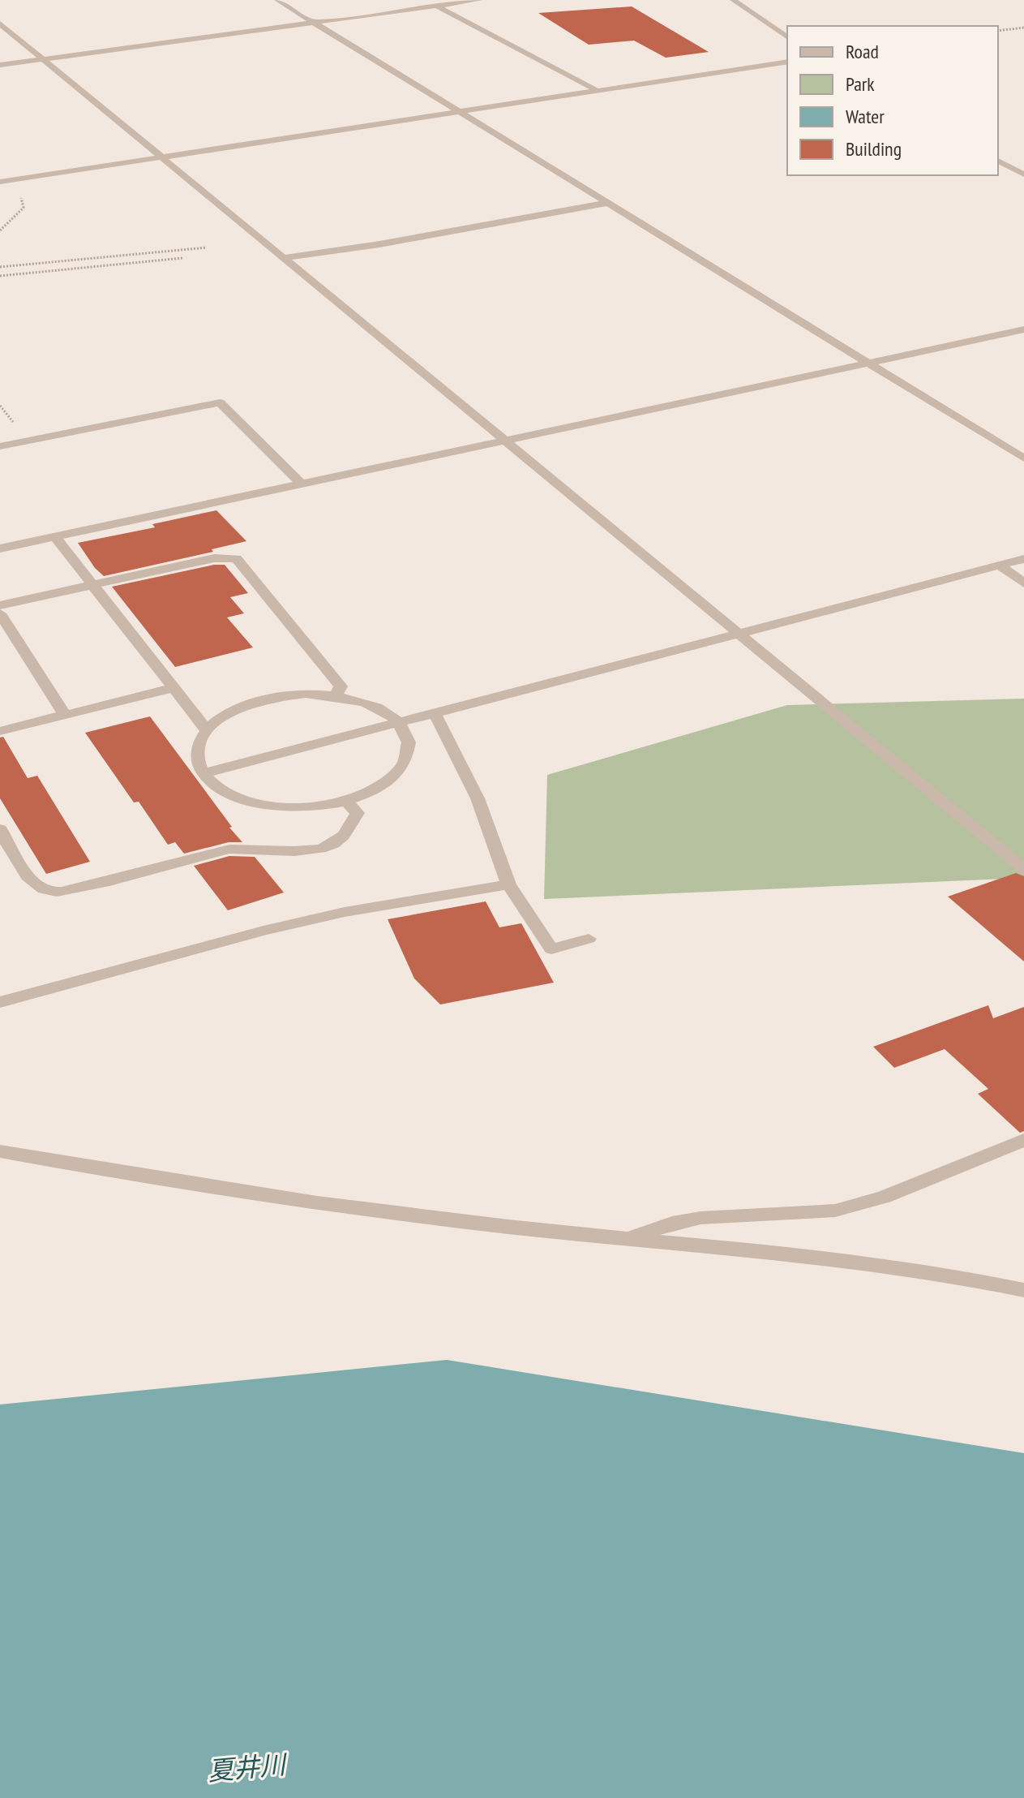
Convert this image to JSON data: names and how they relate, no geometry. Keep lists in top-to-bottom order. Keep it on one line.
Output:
{"water":["夏井川"],"legend":["Road","Park","Water","Building"]}
